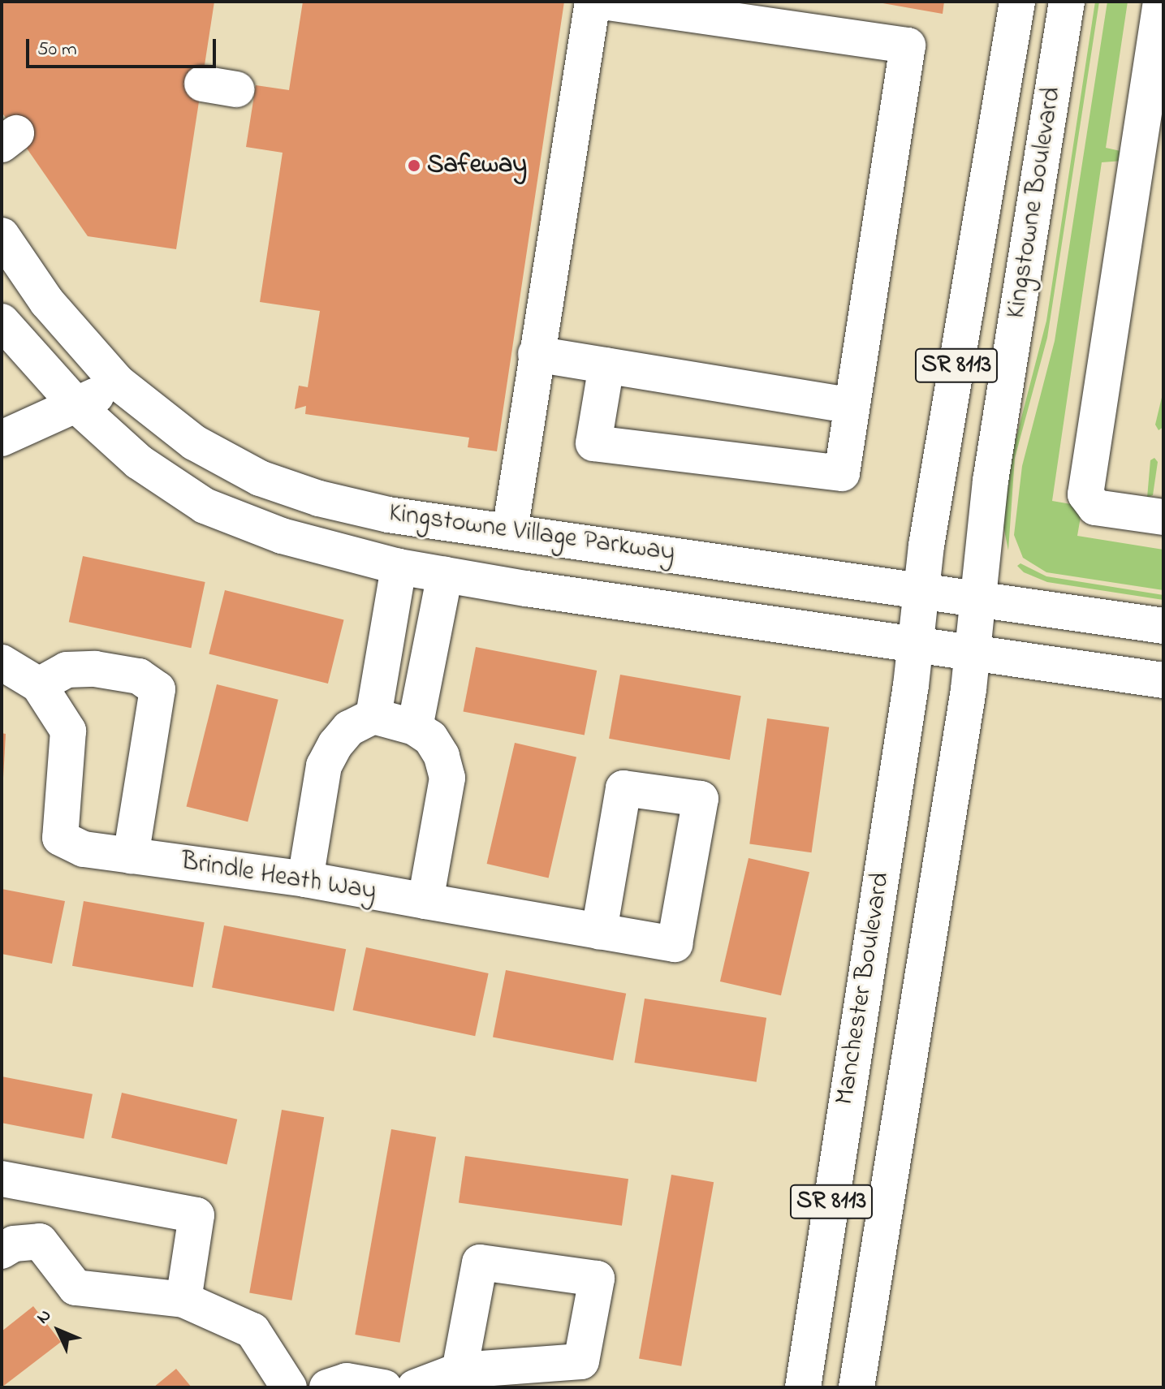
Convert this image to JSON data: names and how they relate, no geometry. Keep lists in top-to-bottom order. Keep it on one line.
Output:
{"streets":{"street":["Kingstowne Boulevard","SR 8113","Kingstowne Village Parkway","Brindle Heath Way","Manchester Boulevard"]},"crossings":[["Kingstowne Boulevard","SR 8113"],["Kingstowne Boulevard","Kingstowne Village Parkway"],["Kingstowne Boulevard","Manchester Boulevard"],["SR 8113","Kingstowne Village Parkway"],["Kingstowne Village Parkway","Manchester Boulevard"]],"places":["Safeway"],"scale_bar":"50 m","north":"top left"}
